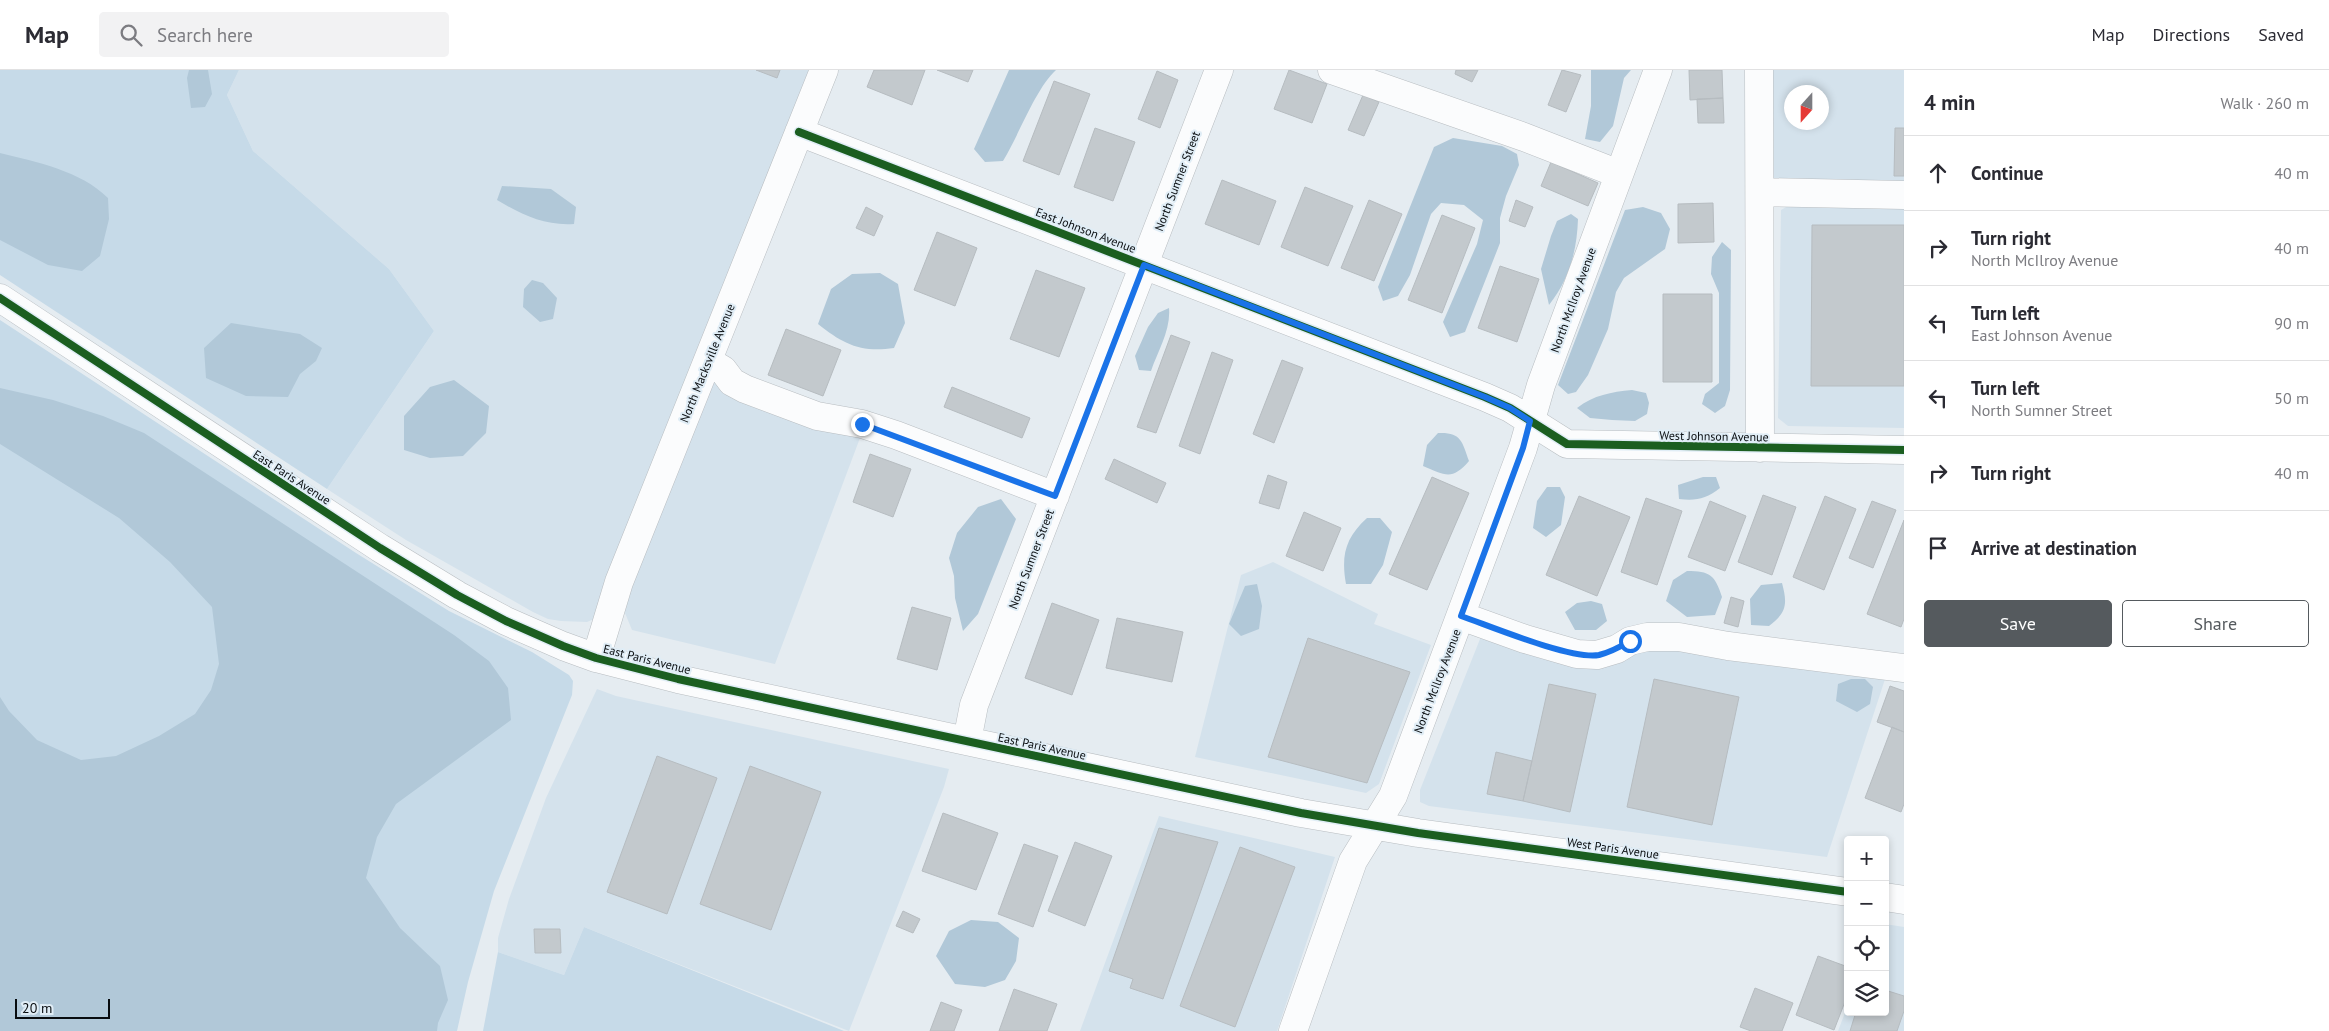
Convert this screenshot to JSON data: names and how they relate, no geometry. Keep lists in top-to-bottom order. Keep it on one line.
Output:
{"streets":{"street":["North Sumner Street","East Johnson Avenue","North McIlroy Avenue","North Macksville Avenue","West Johnson Avenue","East Paris Avenue","West Paris Avenue"]},"crossings":[["North Sumner Street","East Johnson Avenue"],["North Sumner Street","East Paris Avenue"],["East Johnson Avenue","North McIlroy Avenue"],["East Johnson Avenue","North Macksville Avenue"],["East Johnson Avenue","West Johnson Avenue"],["North McIlroy Avenue","West Johnson Avenue"],["North McIlroy Avenue","East Paris Avenue"],["North McIlroy Avenue","West Paris Avenue"],["North Macksville Avenue","East Paris Avenue"],["East Paris Avenue","West Paris Avenue"]],"scale_bar":"20 m","north":"bottom","page":{"header":"Map","search":"Search here","nav":["Map","Directions","Saved"],"heading":["4 min","Walk · 260 m"],"list":[["Continue","40 m"],["Turn right","North McIlroy Avenue","40 m"],["Turn left","East Johnson Avenue","90 m"],["Turn left","North Sumner Street","50 m"],["Turn right","40 m"],"Arrive at destination"],"buttons":["Save","Share"],"map_buttons":["+","−"],"scale":"20 m"}}
